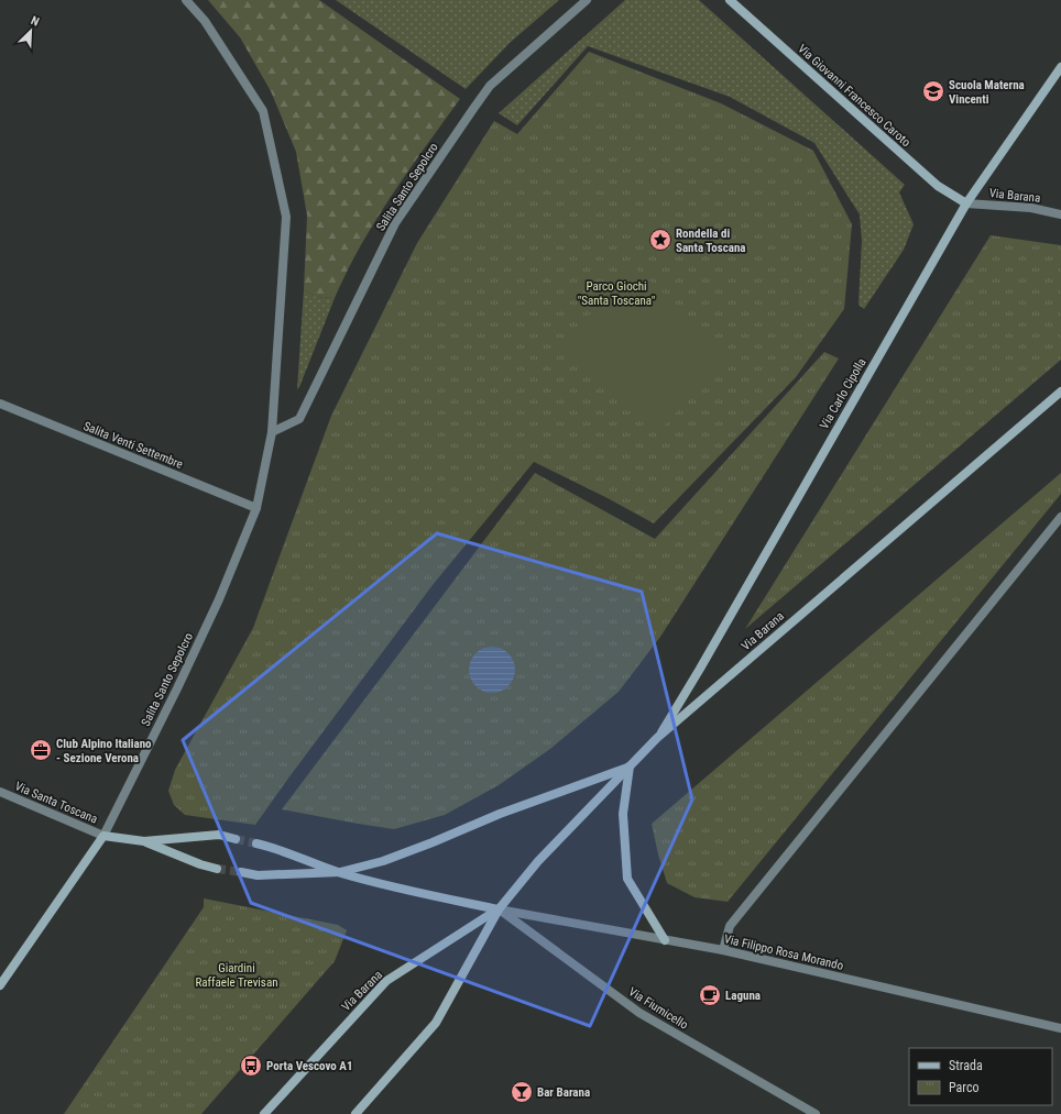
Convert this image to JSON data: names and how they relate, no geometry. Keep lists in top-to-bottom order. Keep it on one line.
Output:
{"streets":{"main road":["Via Giovanni Francesco Caroto","Salita Santo Sepolcro","Via Barana","Via Carlo Cipolla"],"street":["Salita Venti Settembre","Via Santa Toscana","Via Filippo Rosa Morando","Via Fiumicello"]},"crossings":[["Via Giovanni Francesco Caroto","Via Barana"],["Via Giovanni Francesco Caroto","Via Carlo Cipolla"],["Salita Santo Sepolcro","Salita Venti Settembre"],["Salita Santo Sepolcro","Via Santa Toscana"],["Via Barana","Via Carlo Cipolla"],["Via Barana","Via Filippo Rosa Morando"],["Via Barana","Via Fiumicello"],["Via Filippo Rosa Morando","Via Fiumicello"]],"parks":["Parco Giochi \"Santa Toscana\"","Giardini Raffaele Trevisan"],"places":{"school or university":["Scuola Materna Vincenti"],"place":["Rondella di Santa Toscana"],"office":["Club Alpino Italiano - Sezione Verona"],"cafe":["Laguna"],"bus stop":["Porta Vescovo A1"],"bar":["Bar Barana"]},"legend":["Strada","Parco"],"north":"top right"}
